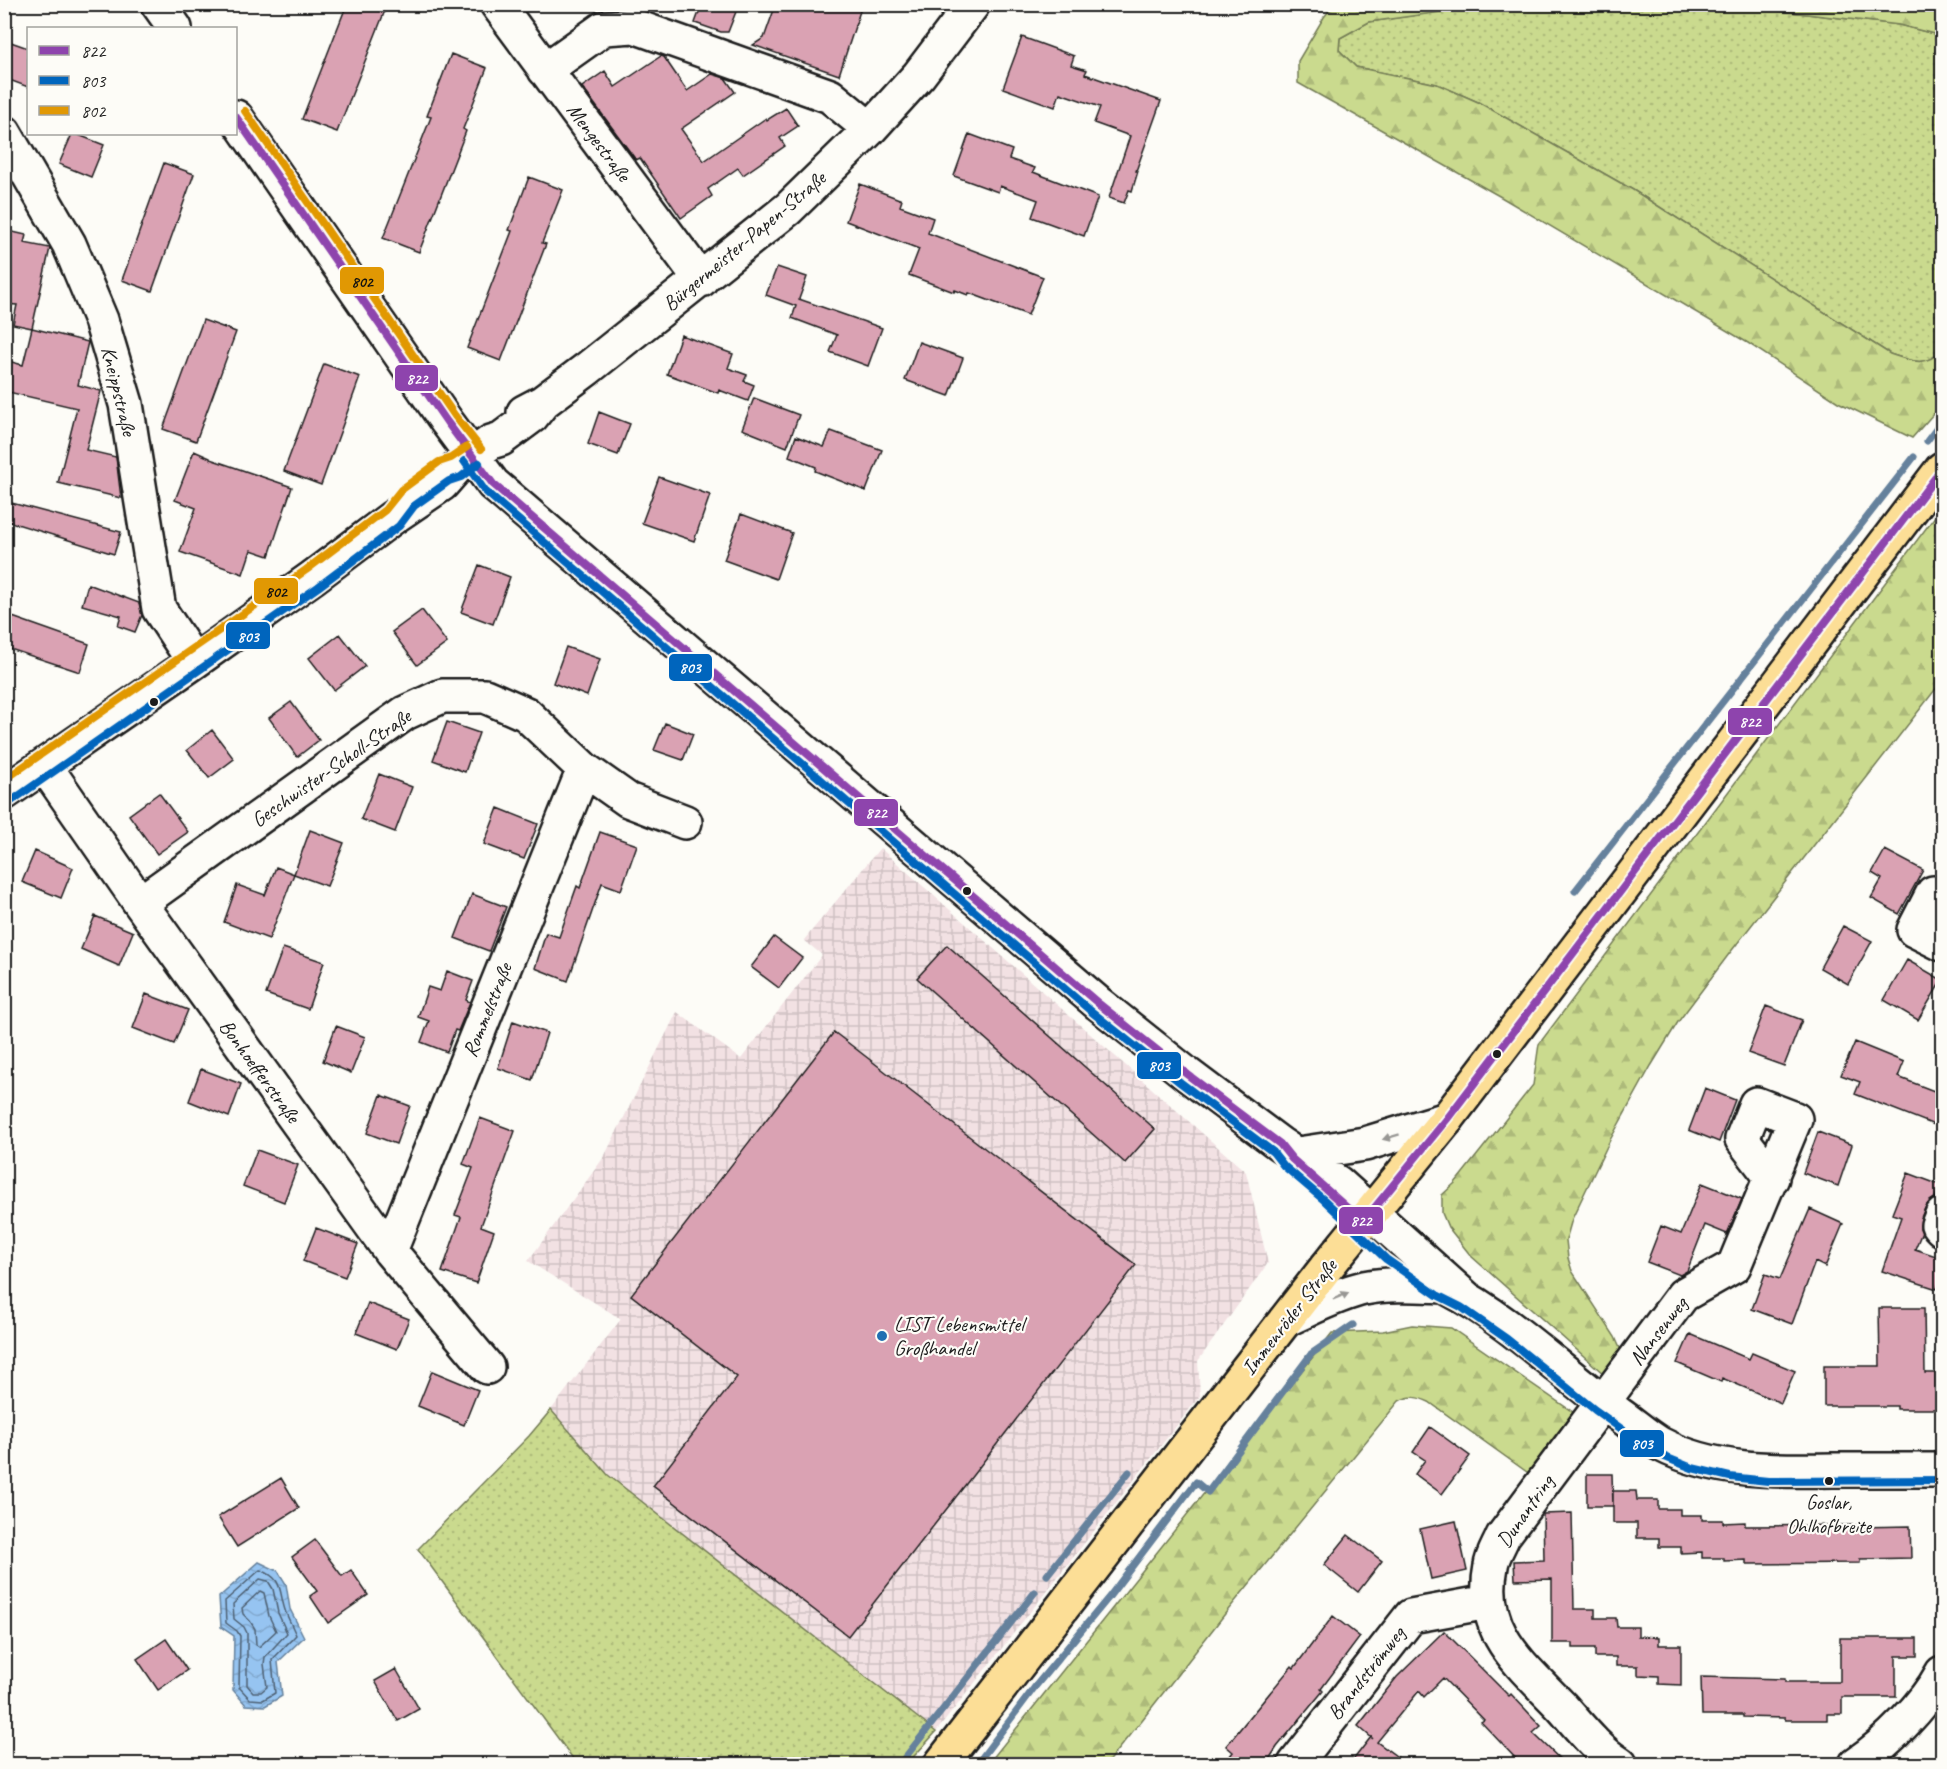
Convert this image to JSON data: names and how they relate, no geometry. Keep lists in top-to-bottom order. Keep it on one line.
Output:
{"streets":{"main road":["Immenröder Straße"],"street":["Mengestraße","Bürgermeister-Papen-Straße","Kneippstraße","Geschwister-Scholl-Straße","Rommelstraße","Bonhoefferstraße","Nansenweg","Dunantring","Brandströmweg"]},"crossings":[["Mengestraße","Bürgermeister-Papen-Straße"],["Bürgermeister-Papen-Straße","Kneippstraße"],["Bürgermeister-Papen-Straße","Bonhoefferstraße"],["Geschwister-Scholl-Straße","Rommelstraße"],["Geschwister-Scholl-Straße","Bonhoefferstraße"],["Rommelstraße","Bonhoefferstraße"],["Nansenweg","Dunantring"],["Dunantring","Brandströmweg"]],"places":["LIST Lebensmittel Großhandel","Goslar, Ohlhofbreite"],"lines":["transit line 802","transit line 822","transit line 803"],"legend":["822","803","802"]}
